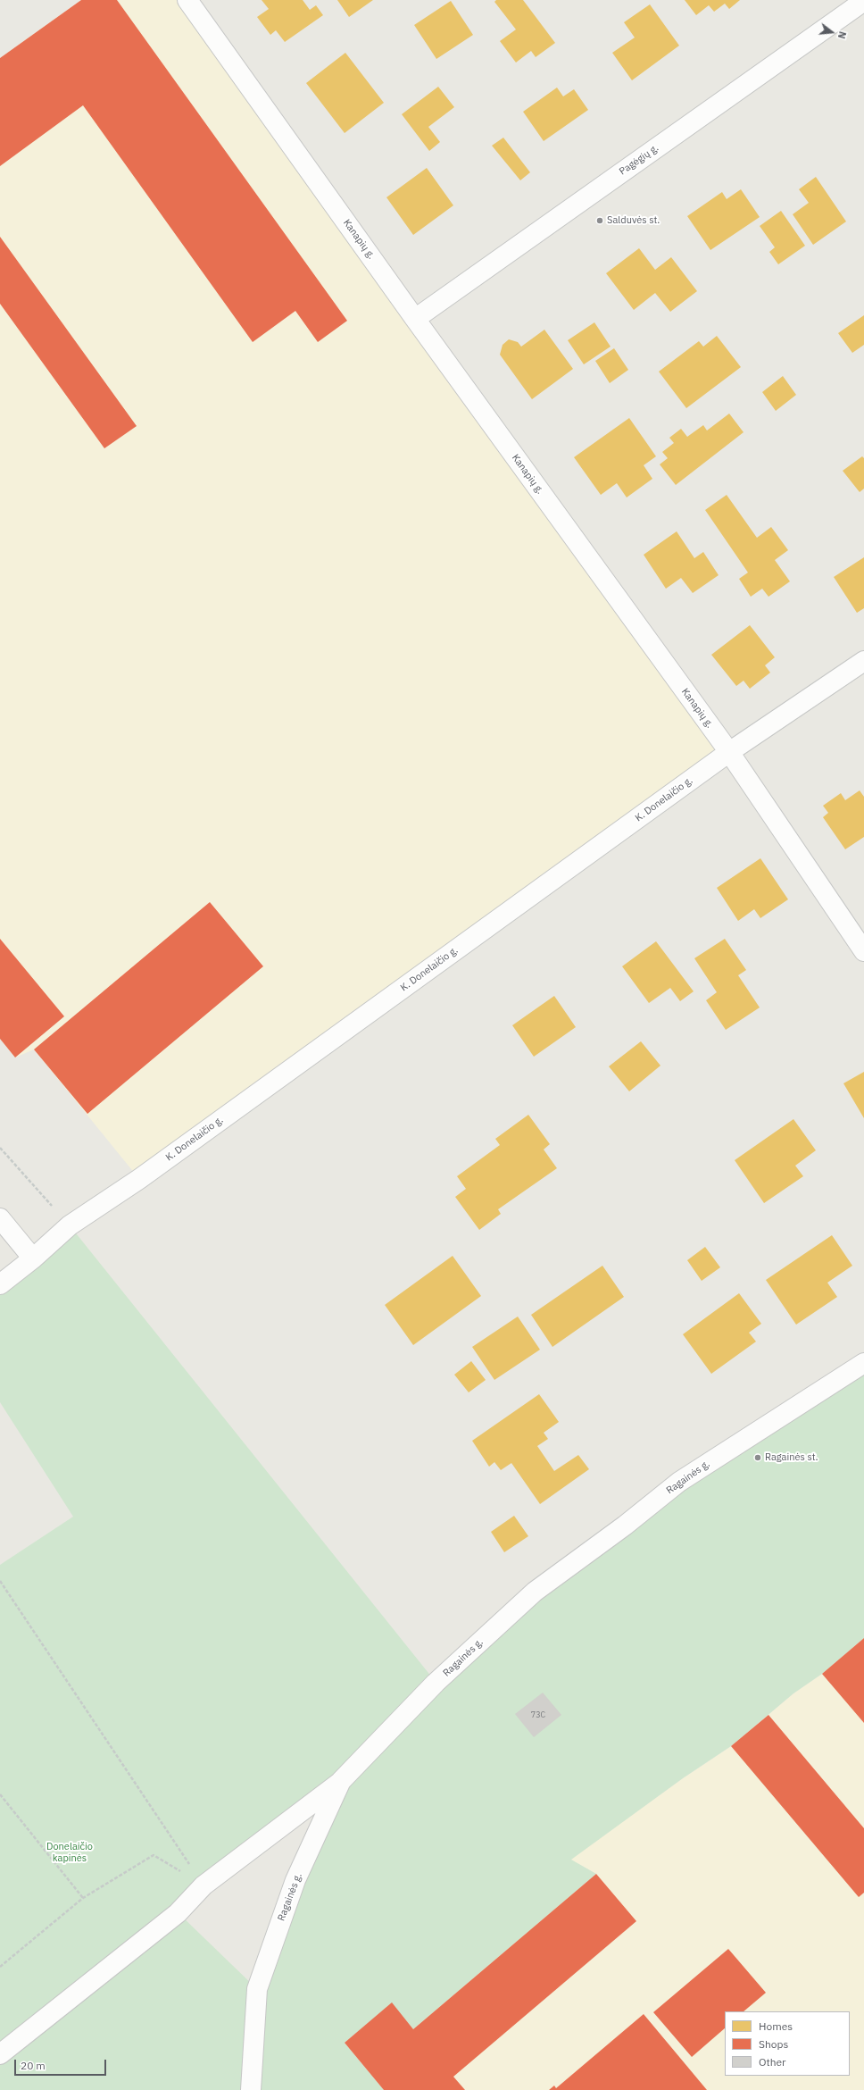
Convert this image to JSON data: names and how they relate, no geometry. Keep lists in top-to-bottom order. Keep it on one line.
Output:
{"streets":{"street":["Pagėgių g.","Kanapių g.","K. Donelaičio g.","Ragainės g."]},"crossings":[["Pagėgių g.","Kanapių g."],["Kanapių g.","K. Donelaičio g."]],"parks":["Donelaičio kapinės"],"places":["Salduvės st.","Ragainės st."],"house_numbers":["73C"],"legend":["Homes","Shops","Other"],"scale_bar":"20 m","north":"right"}
